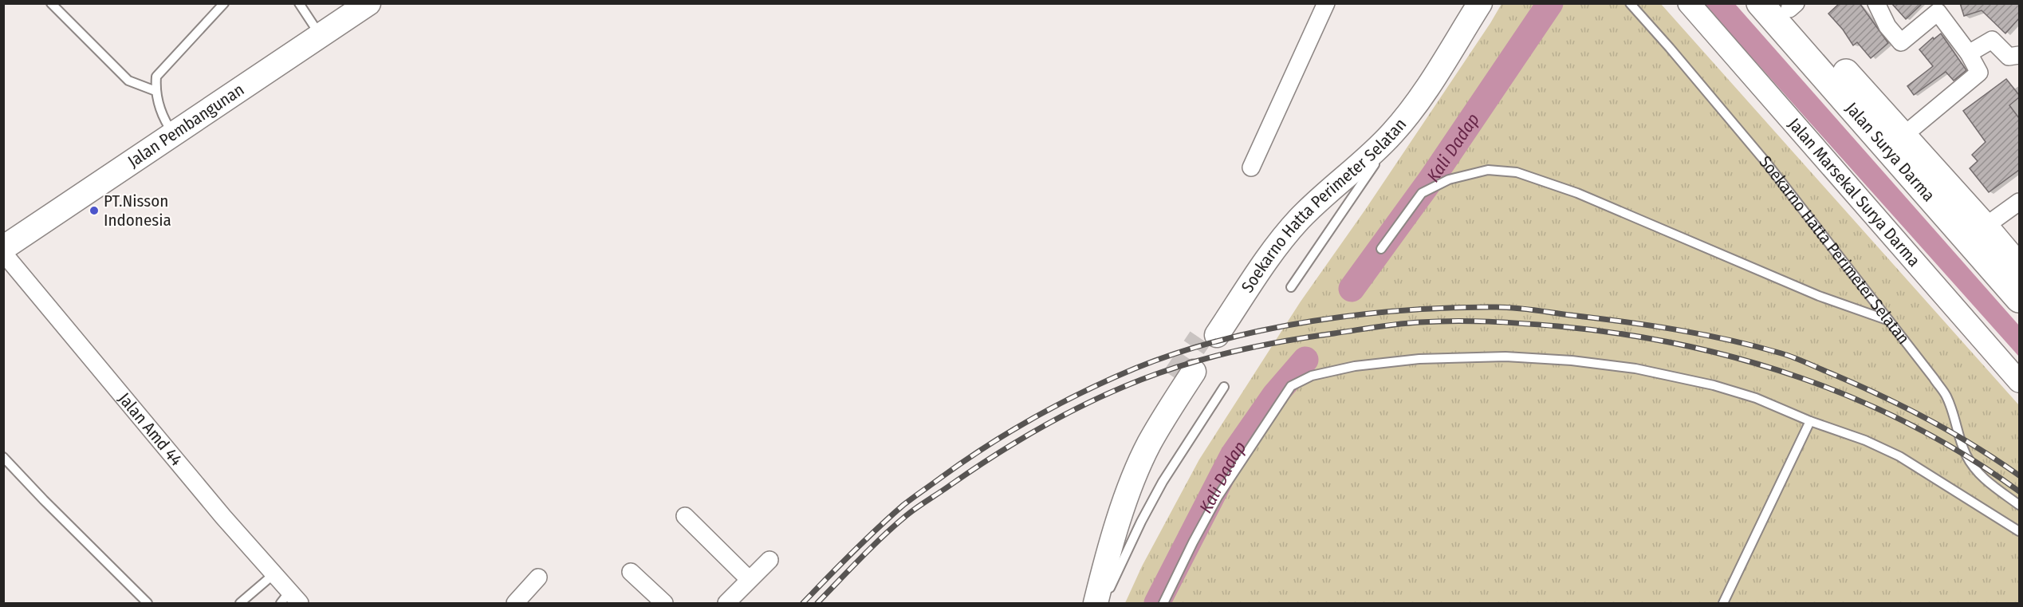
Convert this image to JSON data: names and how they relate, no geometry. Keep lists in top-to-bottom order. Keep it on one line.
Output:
{"streets":{"main road":["Jalan Pembangunan","Jalan Surya Darma","Soekarno Hatta Perimeter Selatan"],"street":["Jalan Marsekal Surya Darma","Jalan Amd 44"]},"water":["Kali Dadap"],"places":["PT.Nisson Indonesia"]}
